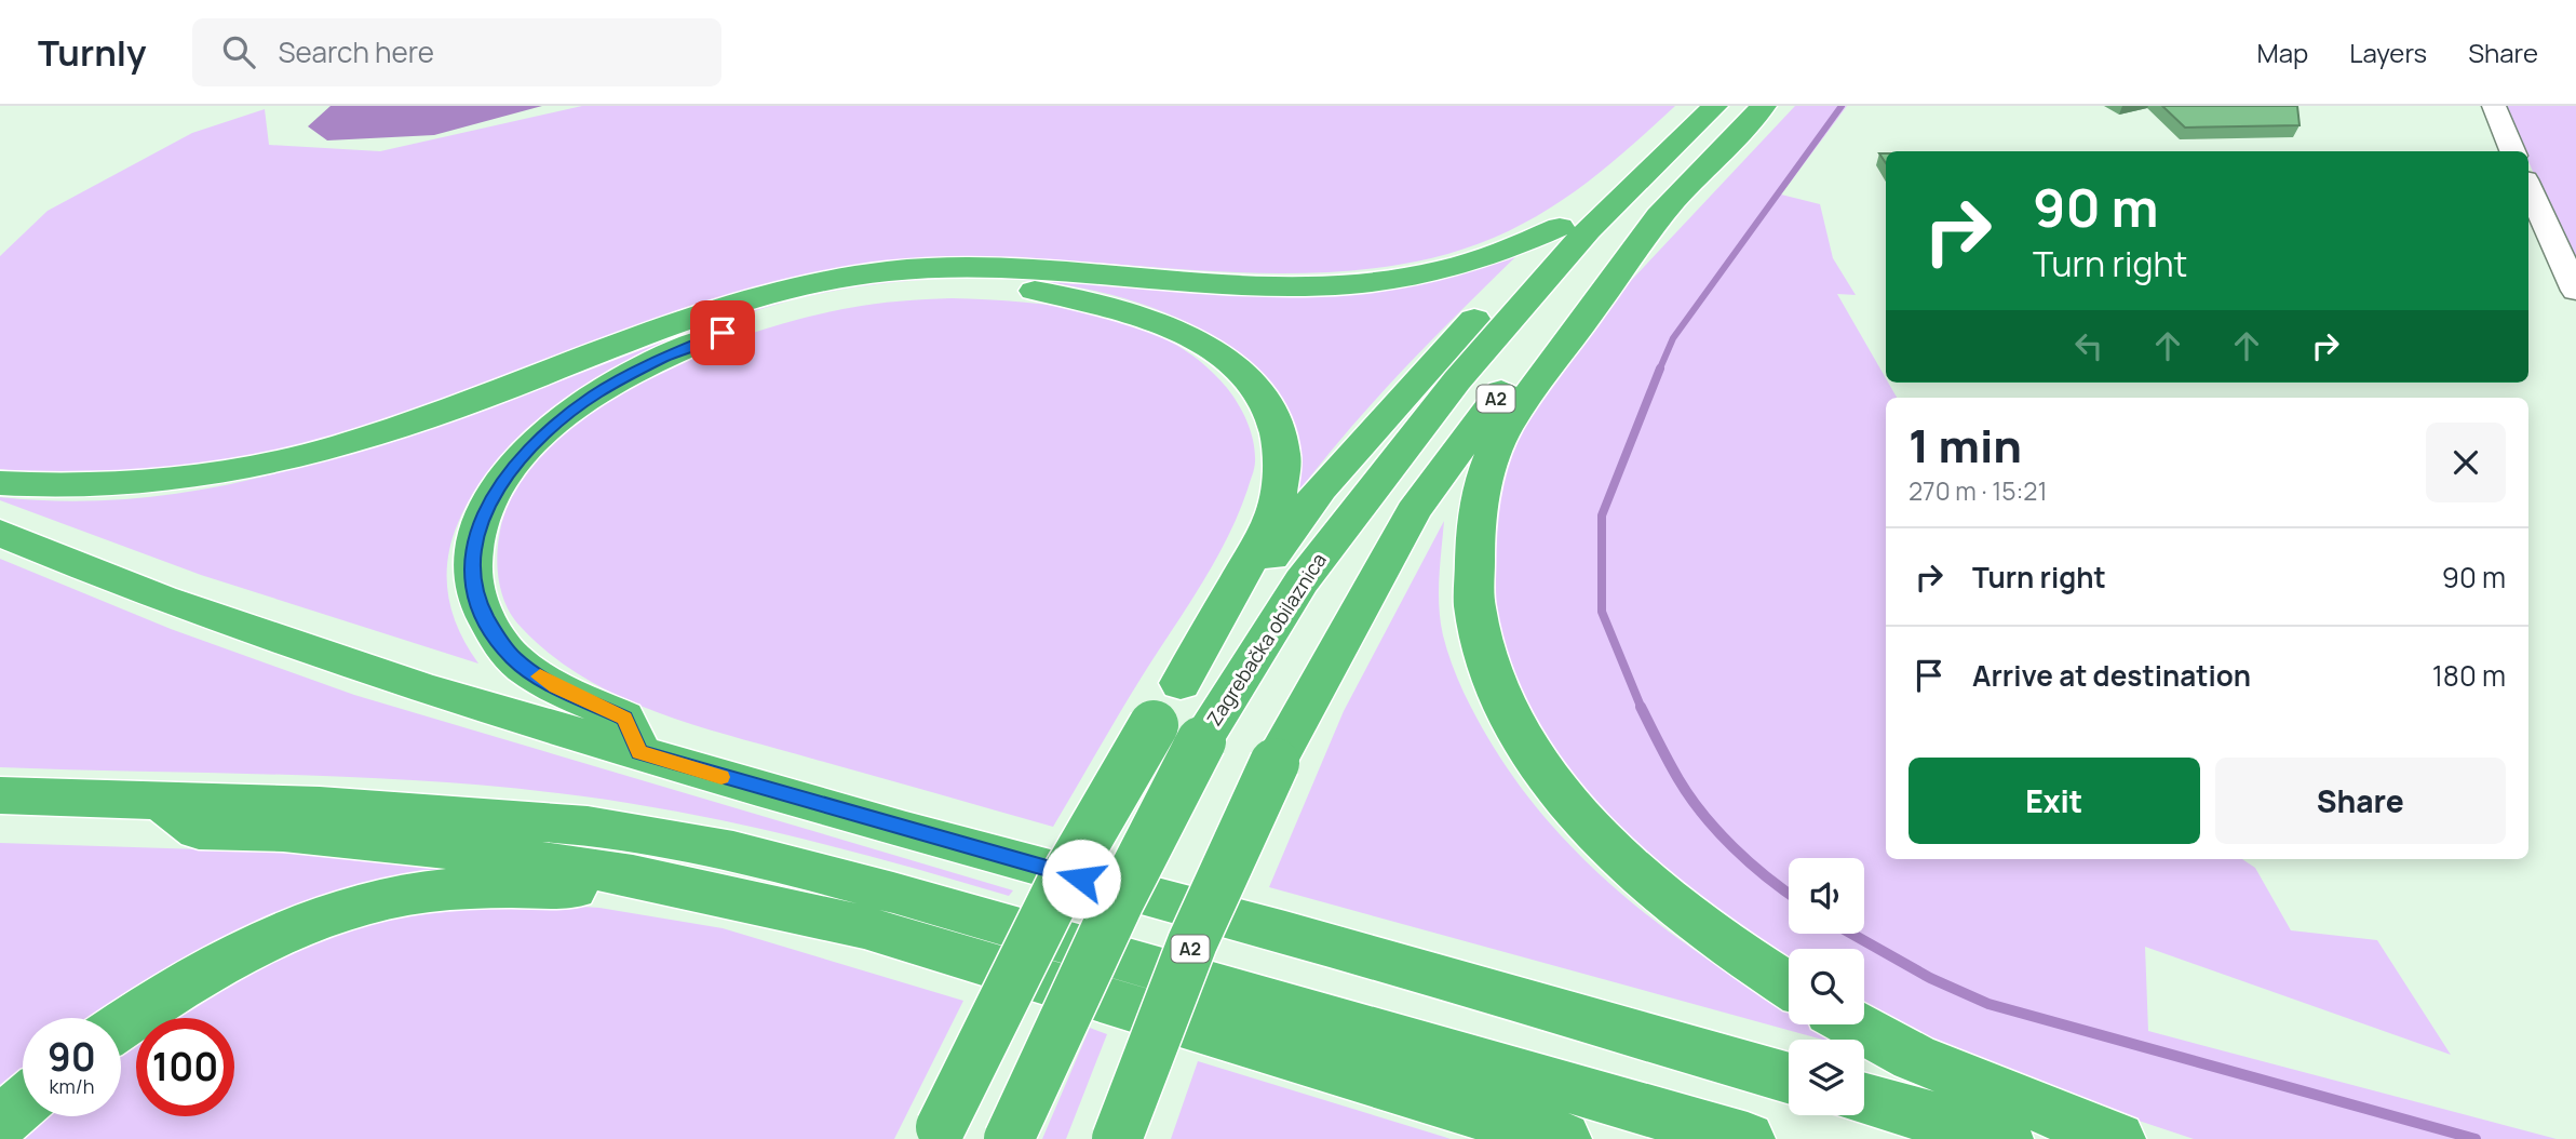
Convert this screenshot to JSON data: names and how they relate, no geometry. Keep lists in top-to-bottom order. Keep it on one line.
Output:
{"streets":{"highway":["A2","Zagrebačka obilaznica"]},"page":{"header":"Turnly","search":"Search here","nav":["Map","Layers","Share"],"turn":["90 m","Turn right"],"heading":["1 min","270 m · 15:21"],"list":[{"name":"Turn right","value":"90 m"},{"name":"Arrive at destination","value":"180 m"}],"buttons":["Exit","Share"],"speed":"90 km/h","limit":"100"}}
